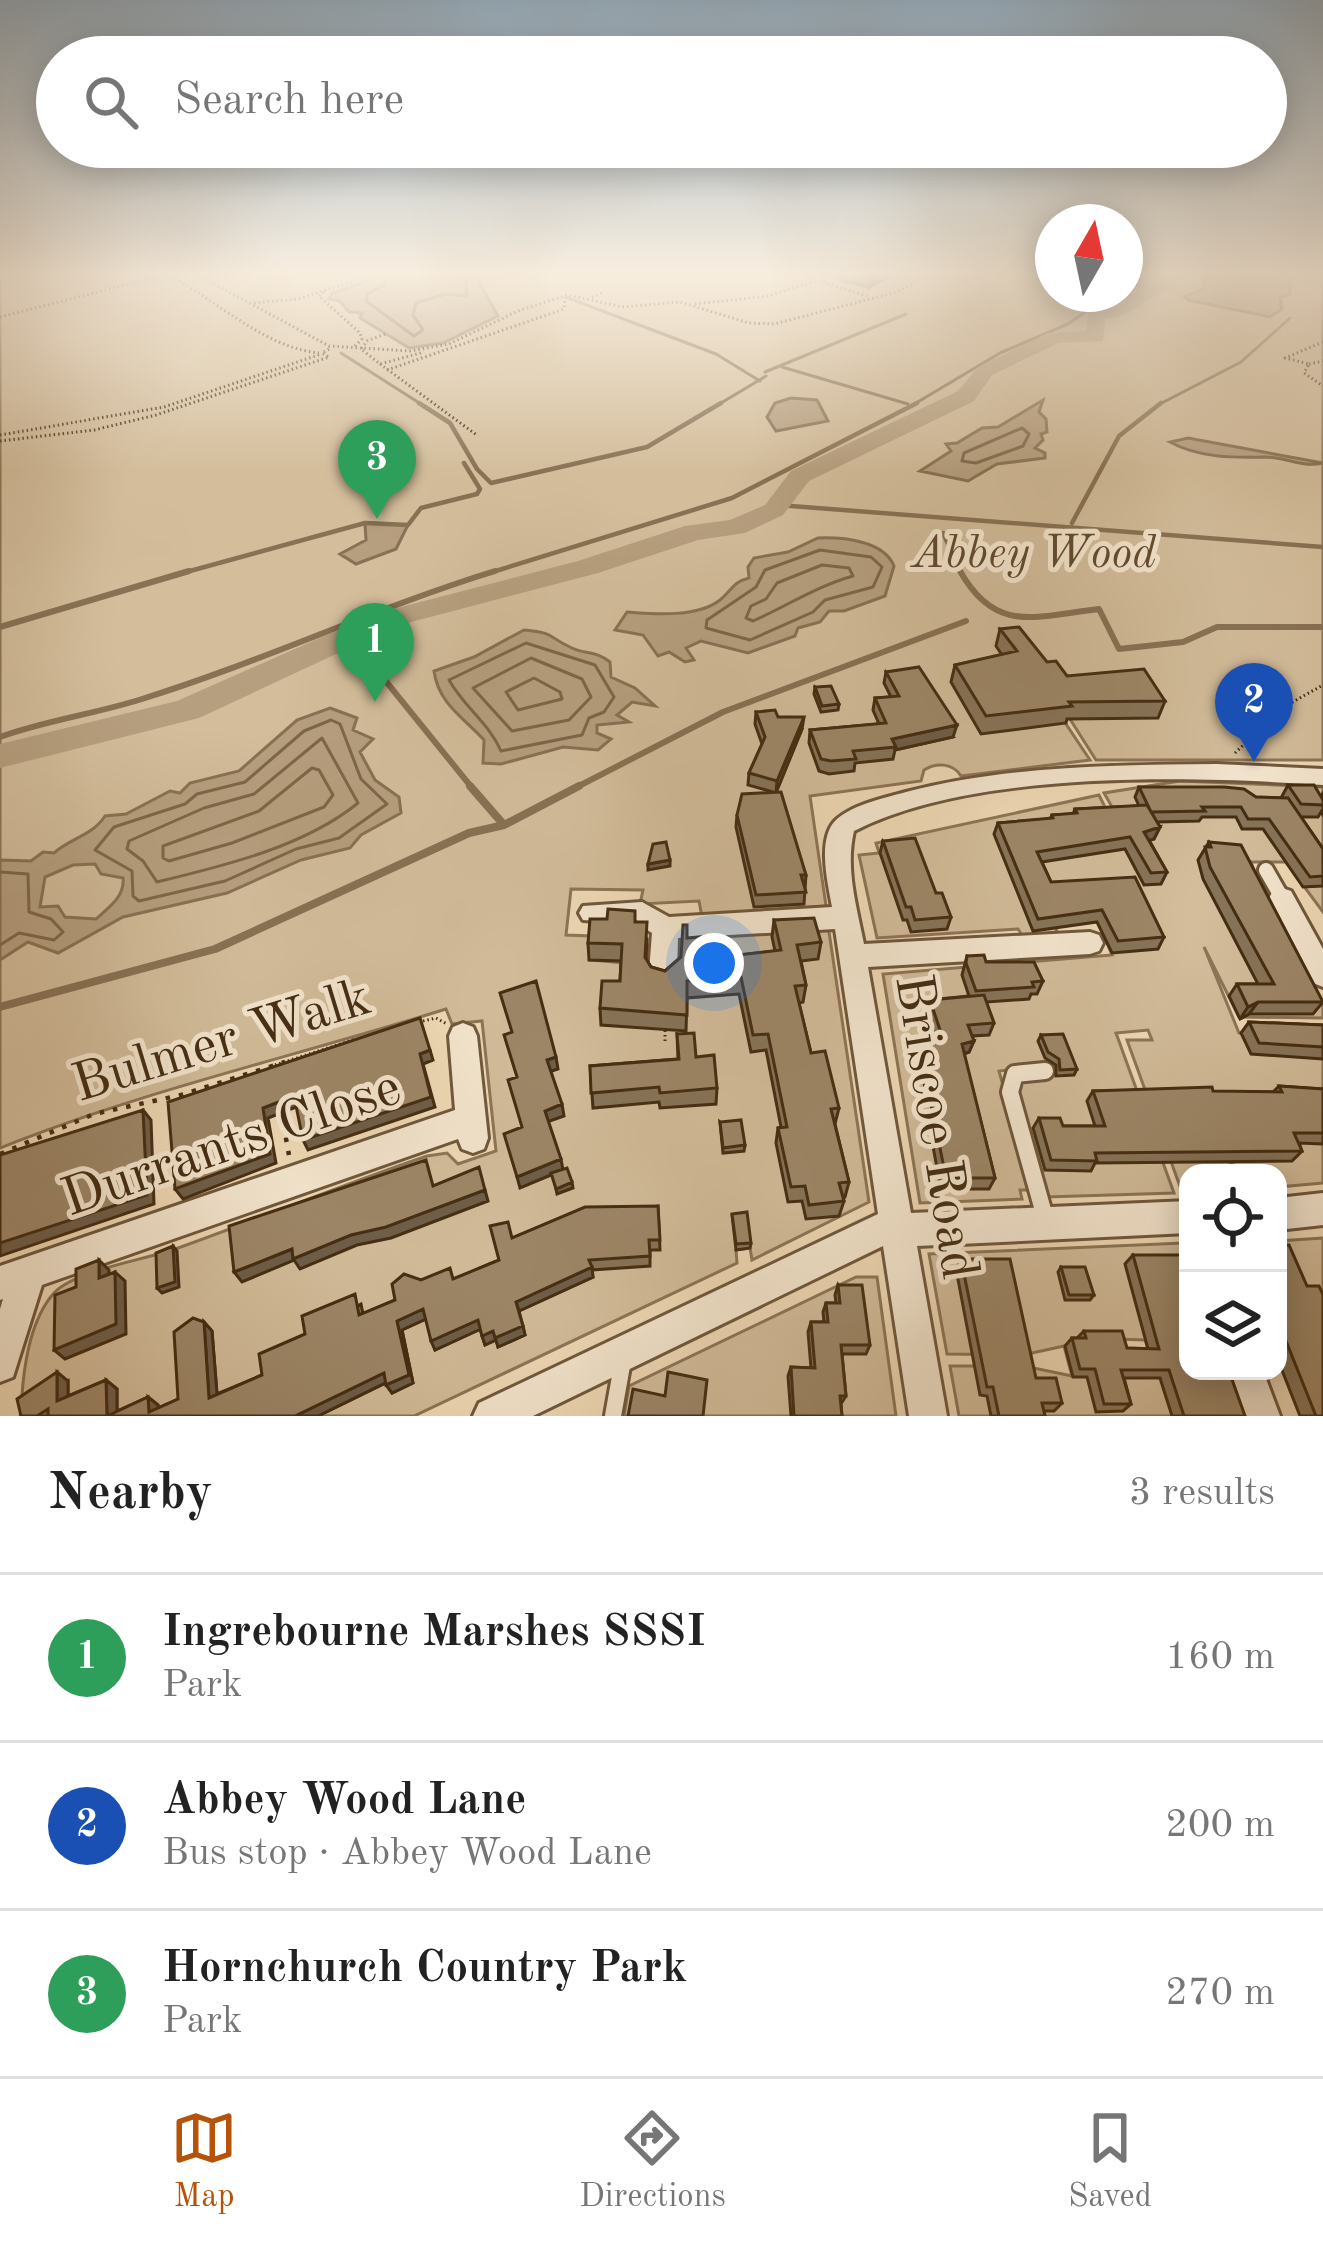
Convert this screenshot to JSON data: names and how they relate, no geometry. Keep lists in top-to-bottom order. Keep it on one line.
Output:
{"streets":{"street":["Briscoe Road","Durrants Close"],"path":["Bulmer Walk"]},"crossings":[["Bulmer Walk","Durrants Close"]],"parks":["Abbey Wood"],"north":"top","page":{"search":"Search here","pins":["3","1","2"],"heading":["Nearby","3 results"],"list":[{"mark":"1","name":"Ingrebourne Marshes SSSI","note":"Park","value":"160 m"},{"mark":"2","name":"Abbey Wood Lane","note":"Bus stop · Abbey Wood Lane","value":"200 m"},{"mark":"3","name":"Hornchurch Country Park","note":"Park","value":"270 m"}],"nav":["Map","Directions","Saved"]}}
